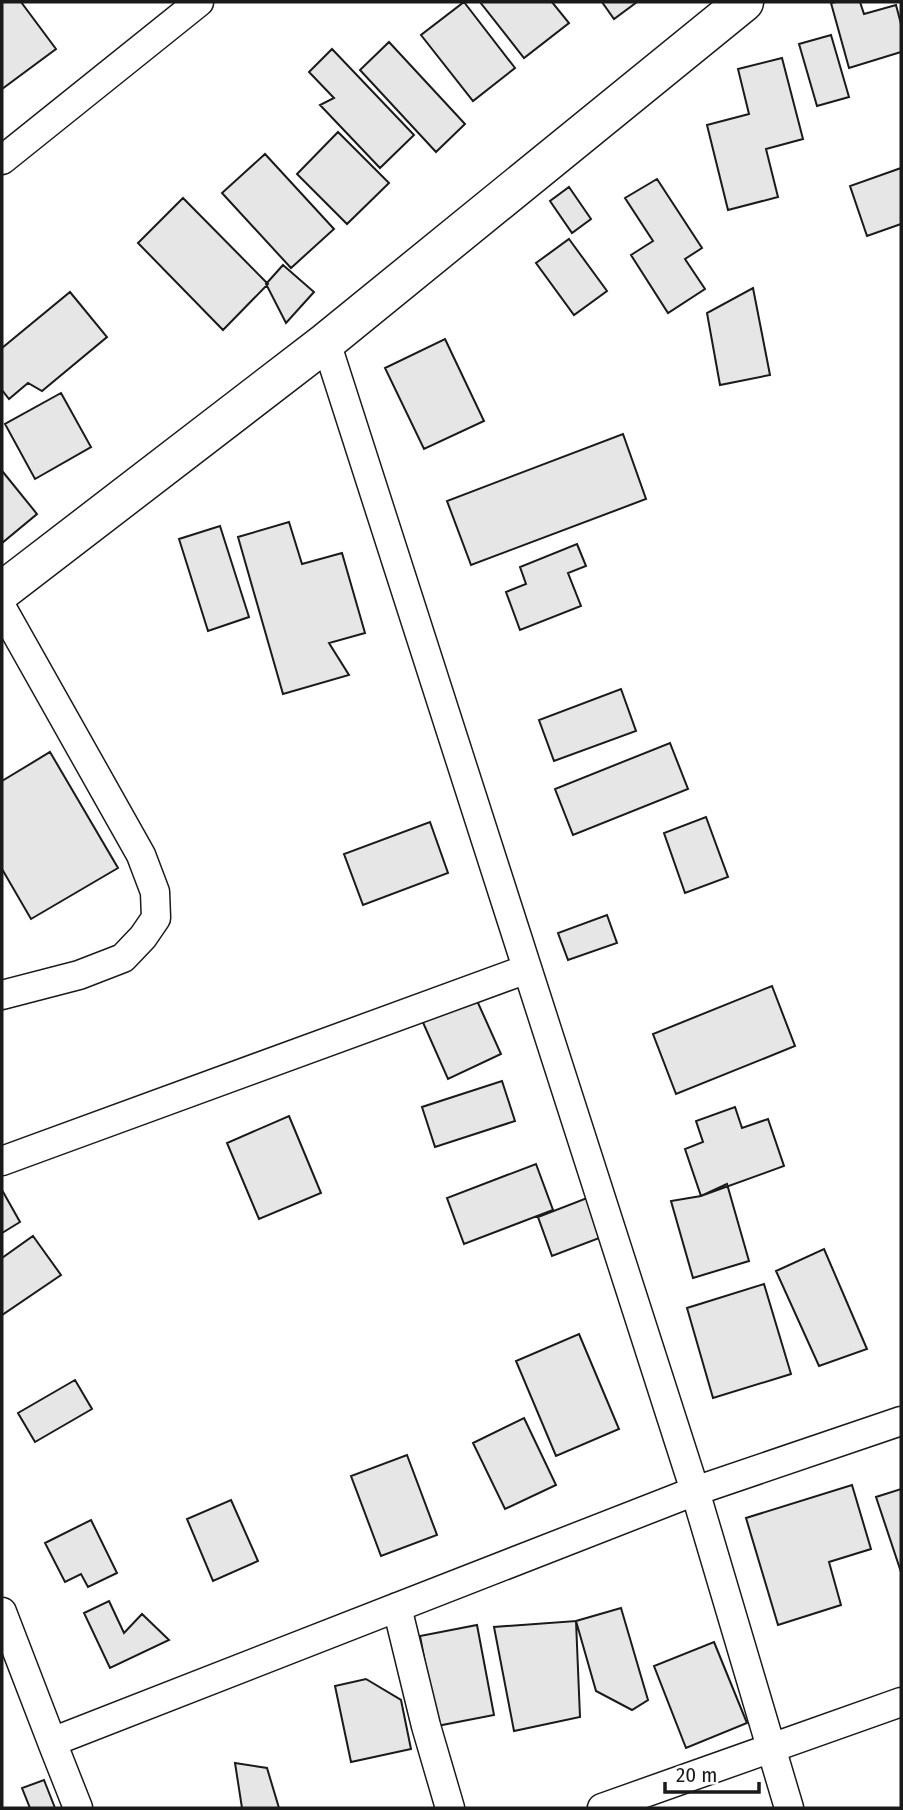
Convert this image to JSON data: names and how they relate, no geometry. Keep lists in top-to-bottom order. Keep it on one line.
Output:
{"scale_bar":"20 m"}
